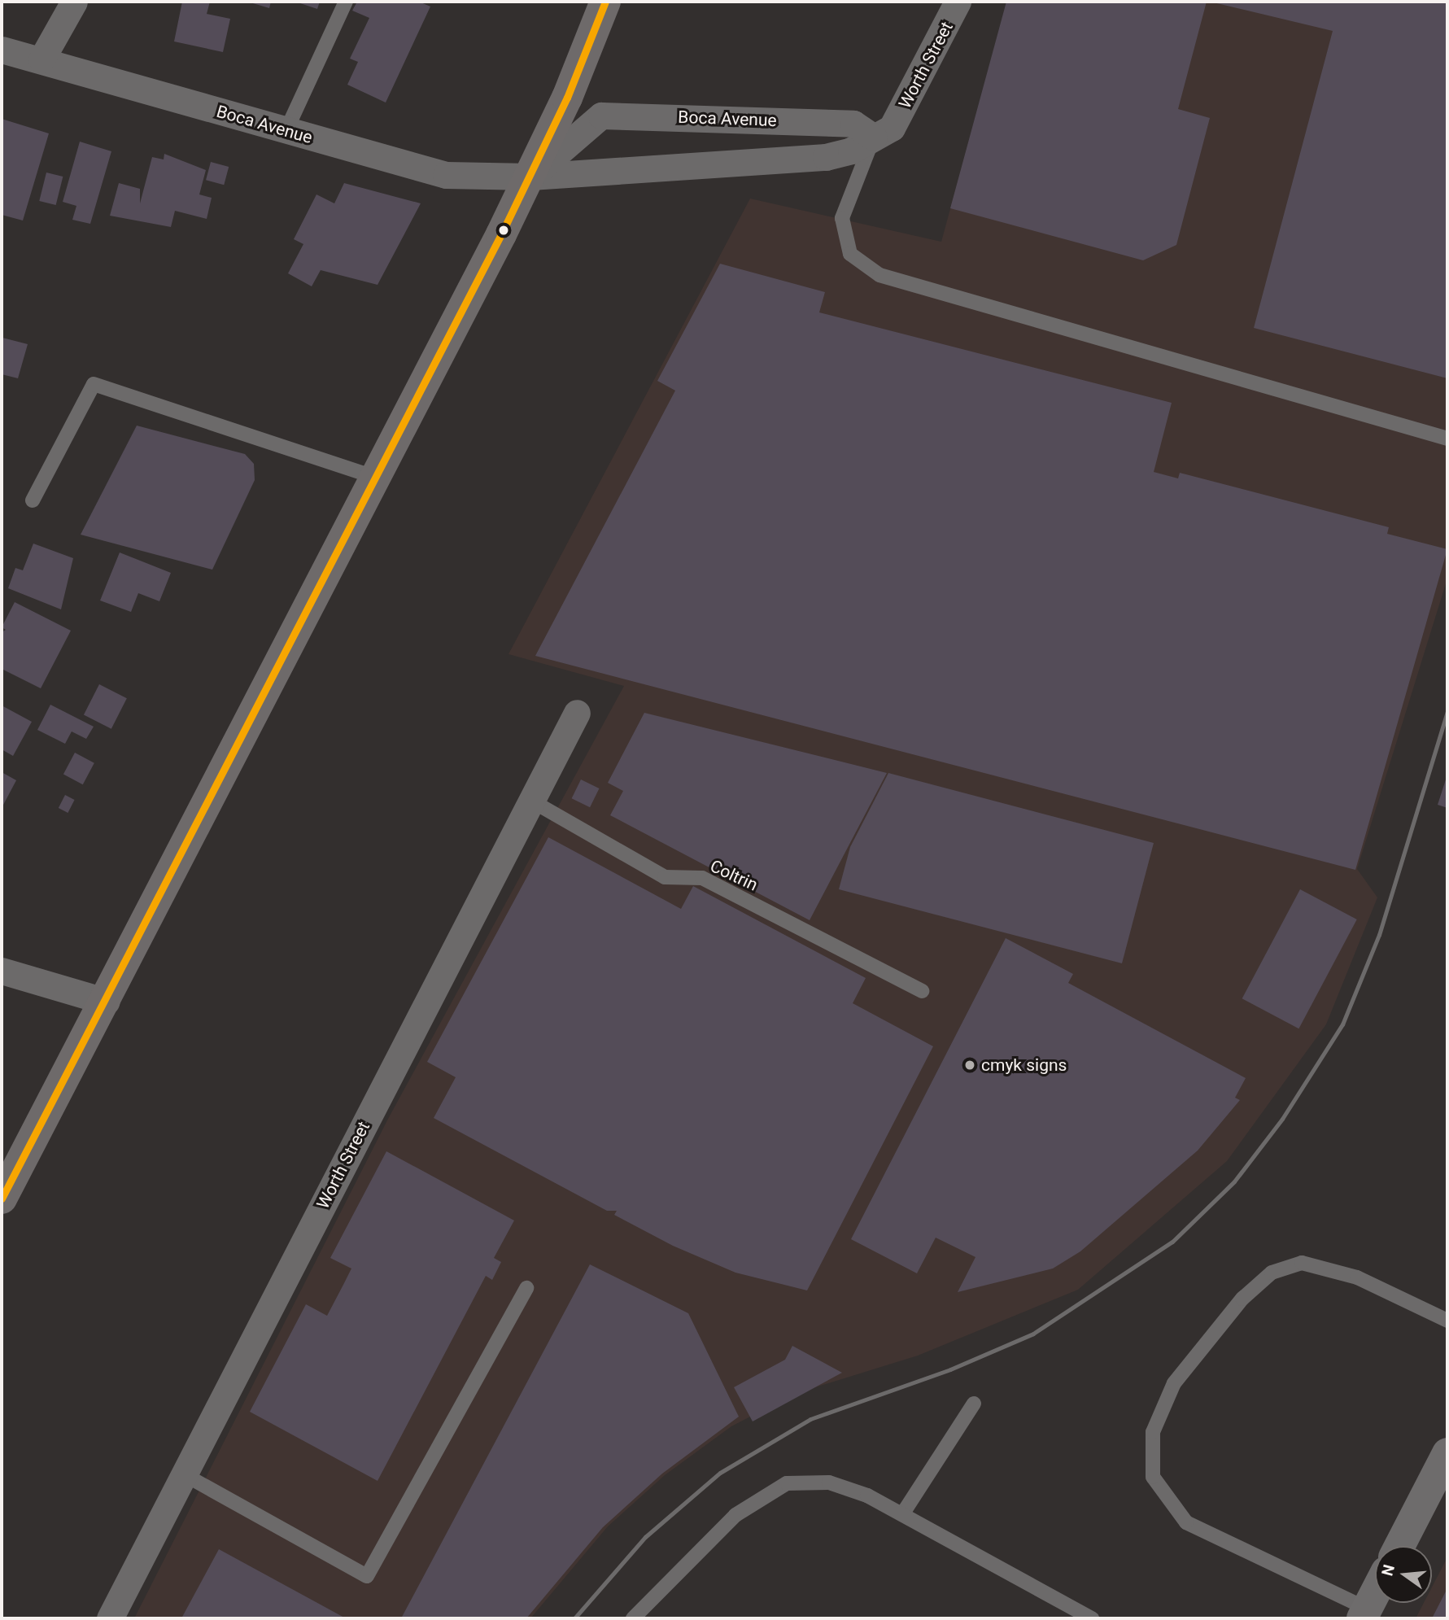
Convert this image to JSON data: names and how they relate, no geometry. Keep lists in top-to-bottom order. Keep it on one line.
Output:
{"streets":{"street":["Worth Street","Boca Avenue"],"lane":["Coltrin"]},"crossings":[["Worth Street","Boca Avenue"],["Worth Street","Coltrin"]],"places":["cmyk signs"],"north":"left"}
